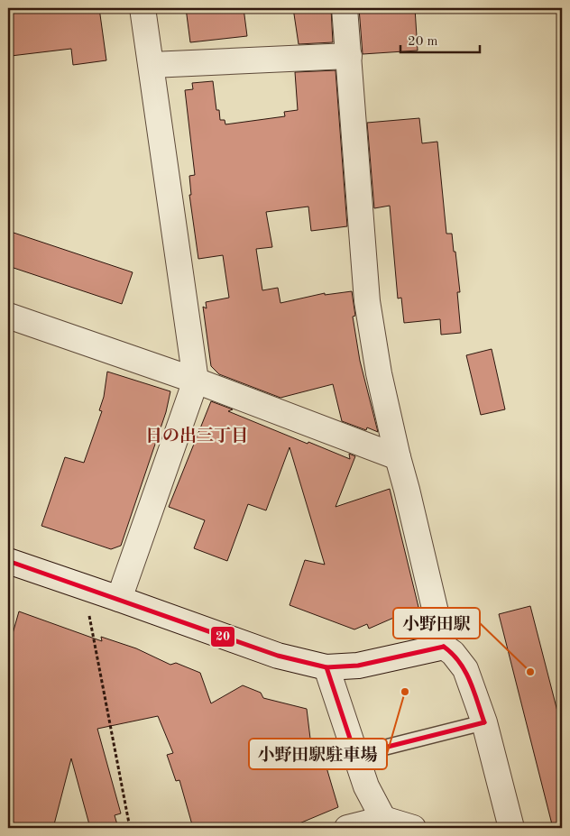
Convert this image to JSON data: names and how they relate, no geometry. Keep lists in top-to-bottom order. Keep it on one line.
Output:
{"districts":["日の出三丁目"],"places":["小野田駅","小野田駅駐車場"],"lines":["transit line 20"],"scale_bar":"20 m"}
